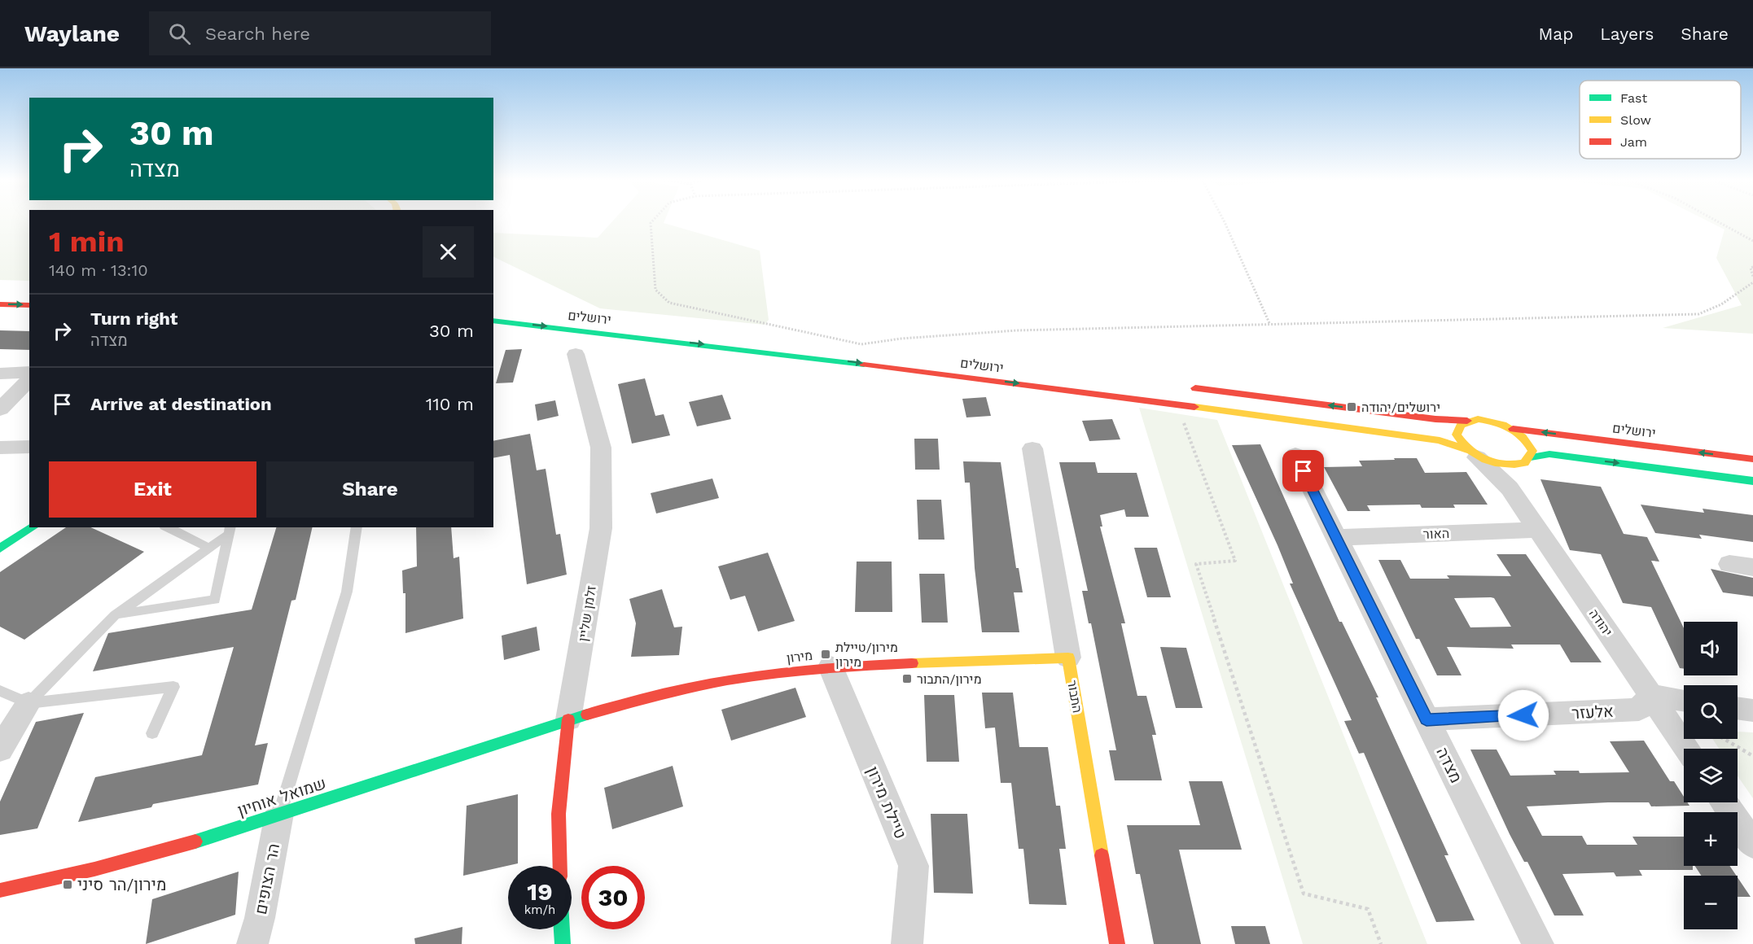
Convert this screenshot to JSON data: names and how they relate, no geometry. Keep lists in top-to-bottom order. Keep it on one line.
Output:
{"streets":{"street":["ירושלים","האור","זלמן שליין","יהודה","מירון","התבור","אלעזר","מצדה","שמואל אוחיון","טיילת מירון","הר הצופים"]},"crossings":[["ירושלים","יהודה"],["האור","יהודה"],["האור","מצדה"],["זלמן שליין","מירון"],["זלמן שליין","שמואל אוחיון"],["יהודה","אלעזר"],["מירון","התבור"],["מירון","שמואל אוחיון"],["מירון","טיילת מירון"],["אלעזר","מצדה"],["שמואל אוחיון","הר הצופים"]],"places":{"transit":["ירושלים/יהודה","מירון/טיילת מירון","מירון/התבור","מירון/הר סיני"]},"legend":["Fast","Slow","Jam"],"page":{"header":"Waylane","search":"Search here","nav":["Map","Layers","Share"],"turn":["30 m","מצדה"],"heading":["1 min","140 m · 13:10"],"list":[{"name":"Turn right","note":"מצדה","value":"30 m"},{"name":"Arrive at destination","value":"110 m"}],"buttons":["Exit","Share"],"map_buttons":["+","−"],"speed":"19 km/h","limit":"30"}}
